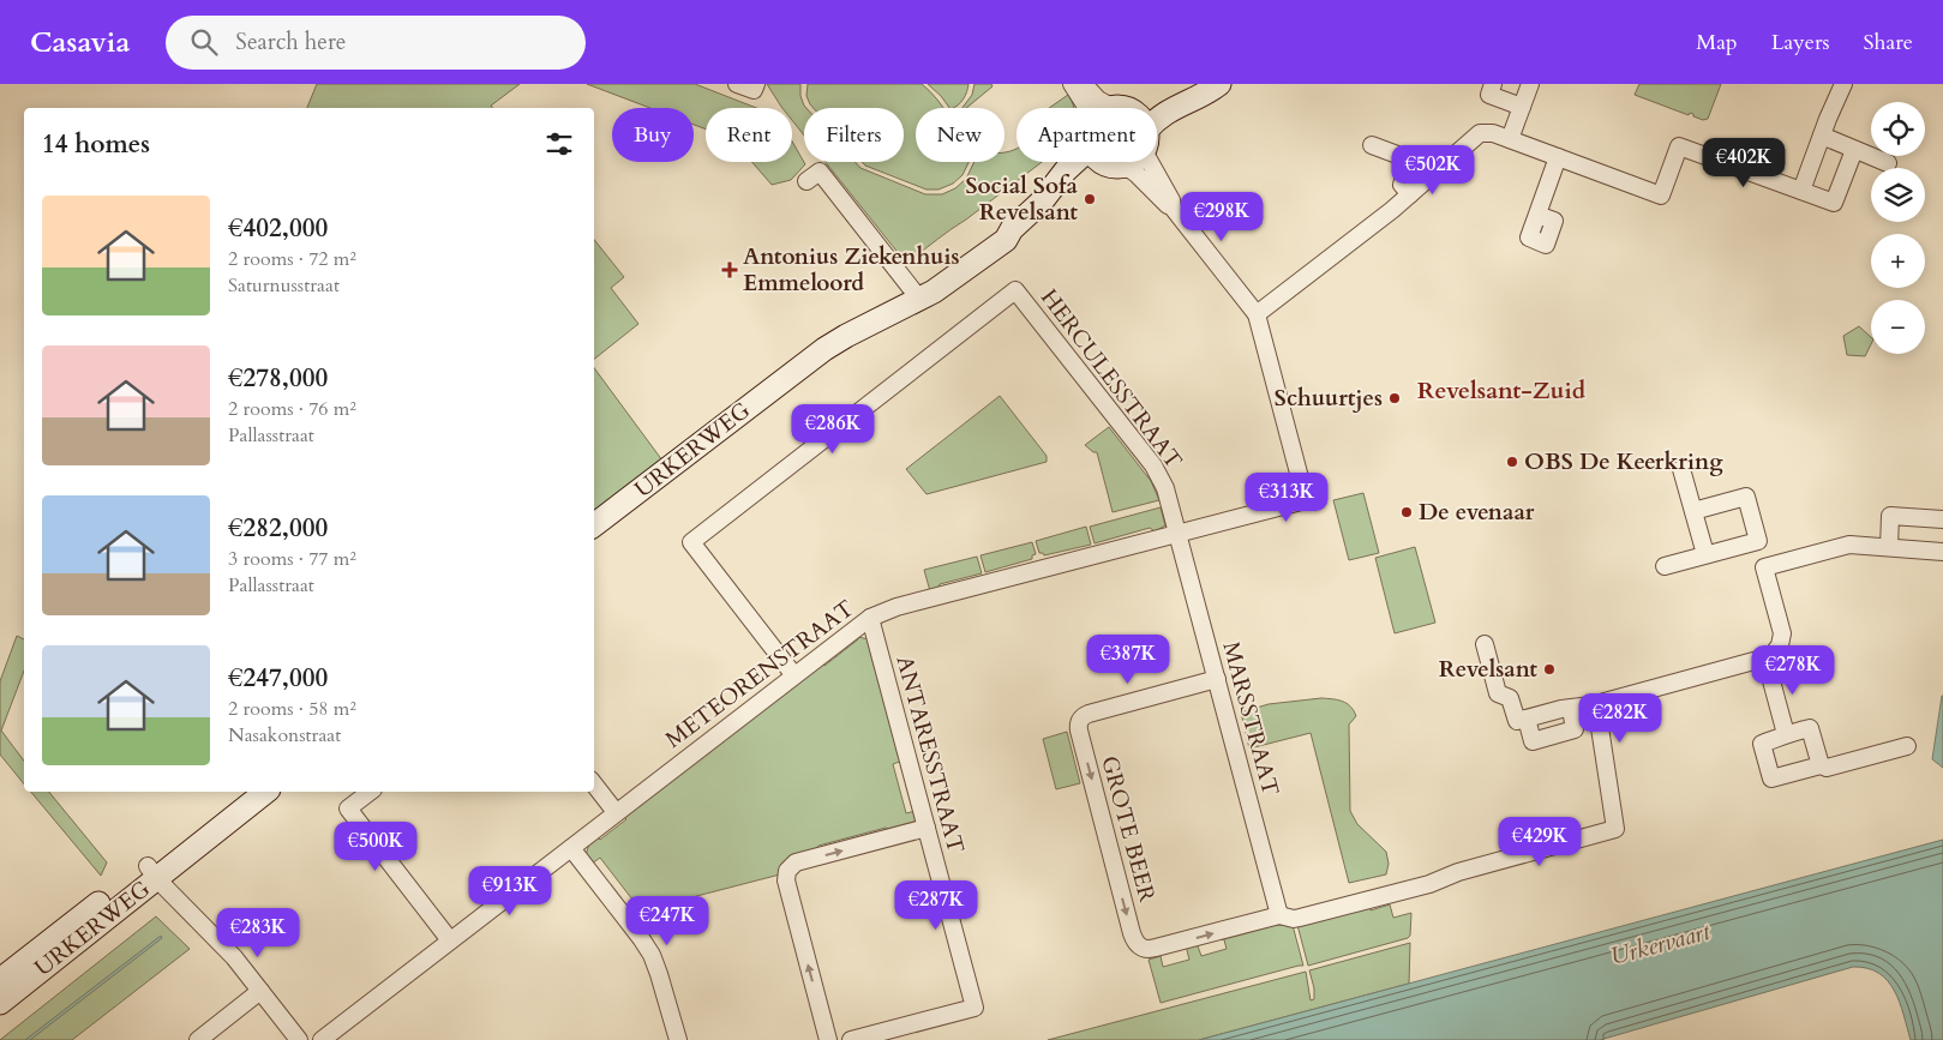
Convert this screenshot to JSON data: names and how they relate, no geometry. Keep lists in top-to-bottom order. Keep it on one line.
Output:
{"streets":{"main road":["URKERWEG"],"street":["HERCULESSTRAAT","METEORENSTRAAT","MARSSTRAAT","ANTARESSTRAAT","GROTE BEER"]},"crossings":[["HERCULESSTRAAT","METEORENSTRAAT"],["HERCULESSTRAAT","MARSSTRAAT"],["METEORENSTRAAT","MARSSTRAAT"],["METEORENSTRAAT","ANTARESSTRAAT"],["MARSSTRAAT","GROTE BEER"]],"districts":["Revelsant-Zuid"],"water":["Urkervaart"],"places":{"other":["Social Sofa Revelsant","Schuurtjes","OBS De Keerkring","De evenaar","Revelsant"],"health":["Antonius Ziekenhuis Emmeloord"]},"page":{"header":"Casavia","search":"Search here","nav":["Map","Layers","Share"],"map_buttons":["+","−"],"chip":["Buy","Rent","Filters","New","Apartment"],"heading":"14 homes","price":["€402K","€502K","€298K","€286K","€313K","€387K","€278K","€282K","€429K","€500K","€913K","€287K","€247K","€283K"],"list":[{"name":"€402,000","note":"2 rooms · 72 m² · Saturnusstraat"},{"name":"€278,000","note":"2 rooms · 76 m² · Pallasstraat"},{"name":"€282,000","note":"3 rooms · 77 m² · Pallasstraat"},{"name":"€247,000","note":"2 rooms · 58 m² · Nasakonstraat"}]}}
